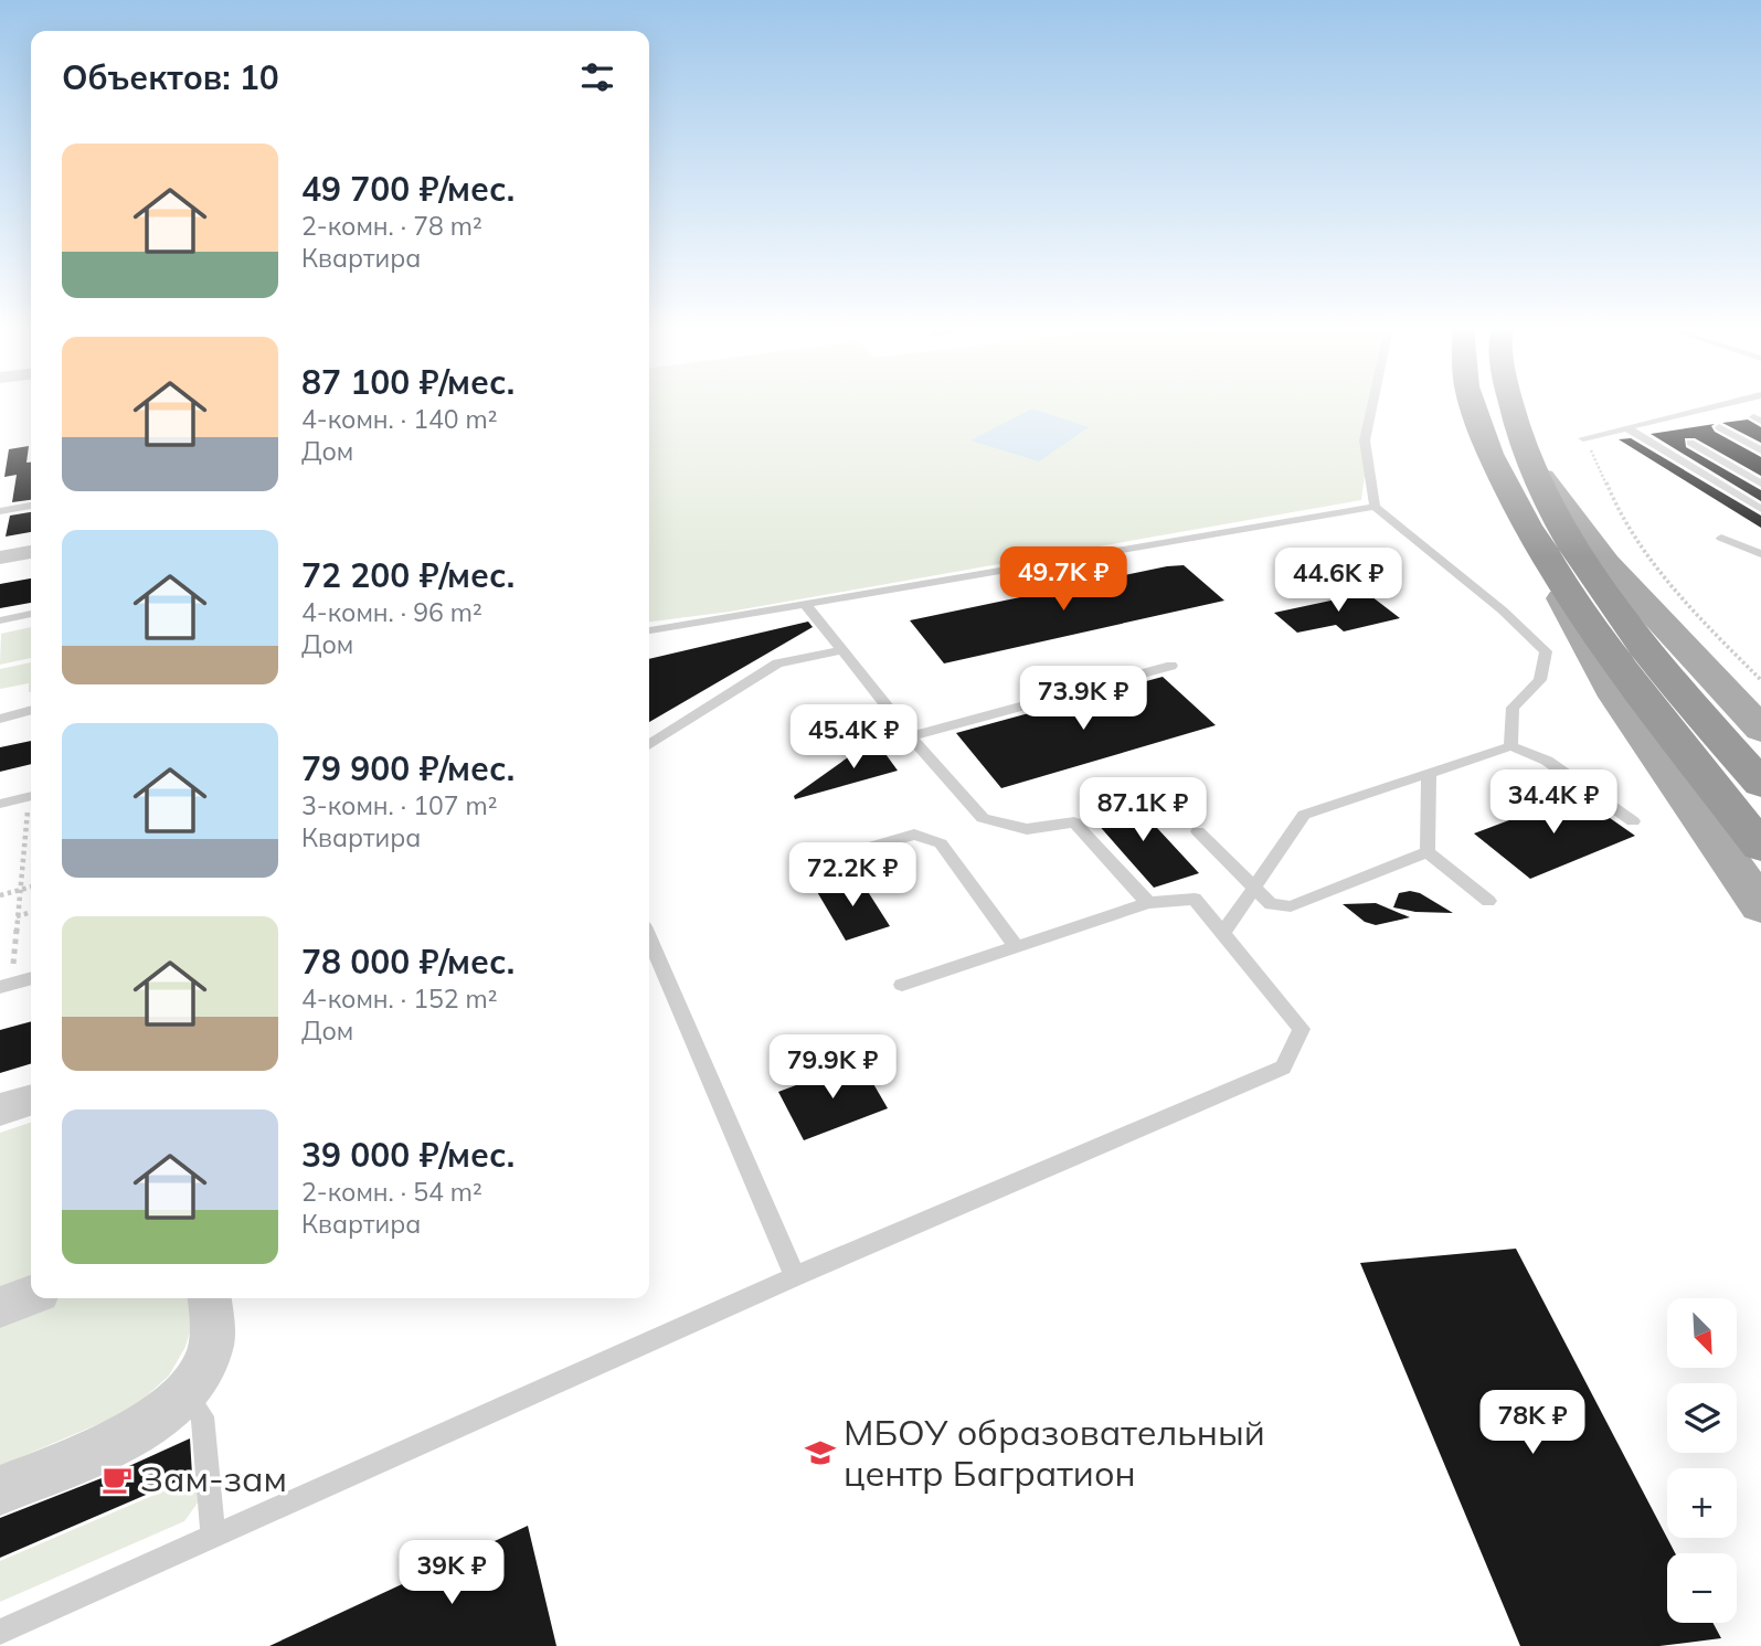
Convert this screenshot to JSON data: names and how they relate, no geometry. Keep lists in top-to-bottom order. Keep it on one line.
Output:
{"places":{"school or university":["МБОУ образовательный центр Багратион"],"cafe":["Зам-зам"]},"north":"bottom right","page":{"heading":"Объектов: 10","list":[{"name":"49 700 ₽/мес.","note":"2-комн. · 78 m² · Квартира"},{"name":"87 100 ₽/мес.","note":"4-комн. · 140 m² · Дом"},{"name":"72 200 ₽/мес.","note":"4-комн. · 96 m² · Дом"},{"name":"79 900 ₽/мес.","note":"3-комн. · 107 m² · Квартира"},{"name":"78 000 ₽/мес.","note":"4-комн. · 152 m² · Дом"},{"name":"39 000 ₽/мес.","note":"2-комн. · 54 m² · Квартира"}],"price":["49.7K ₽","44.6K ₽","73.9K ₽","45.4K ₽","34.4K ₽","87.1K ₽","72.2K ₽","79.9K ₽","78K ₽","39K ₽"],"map_buttons":["+","−"]}}
